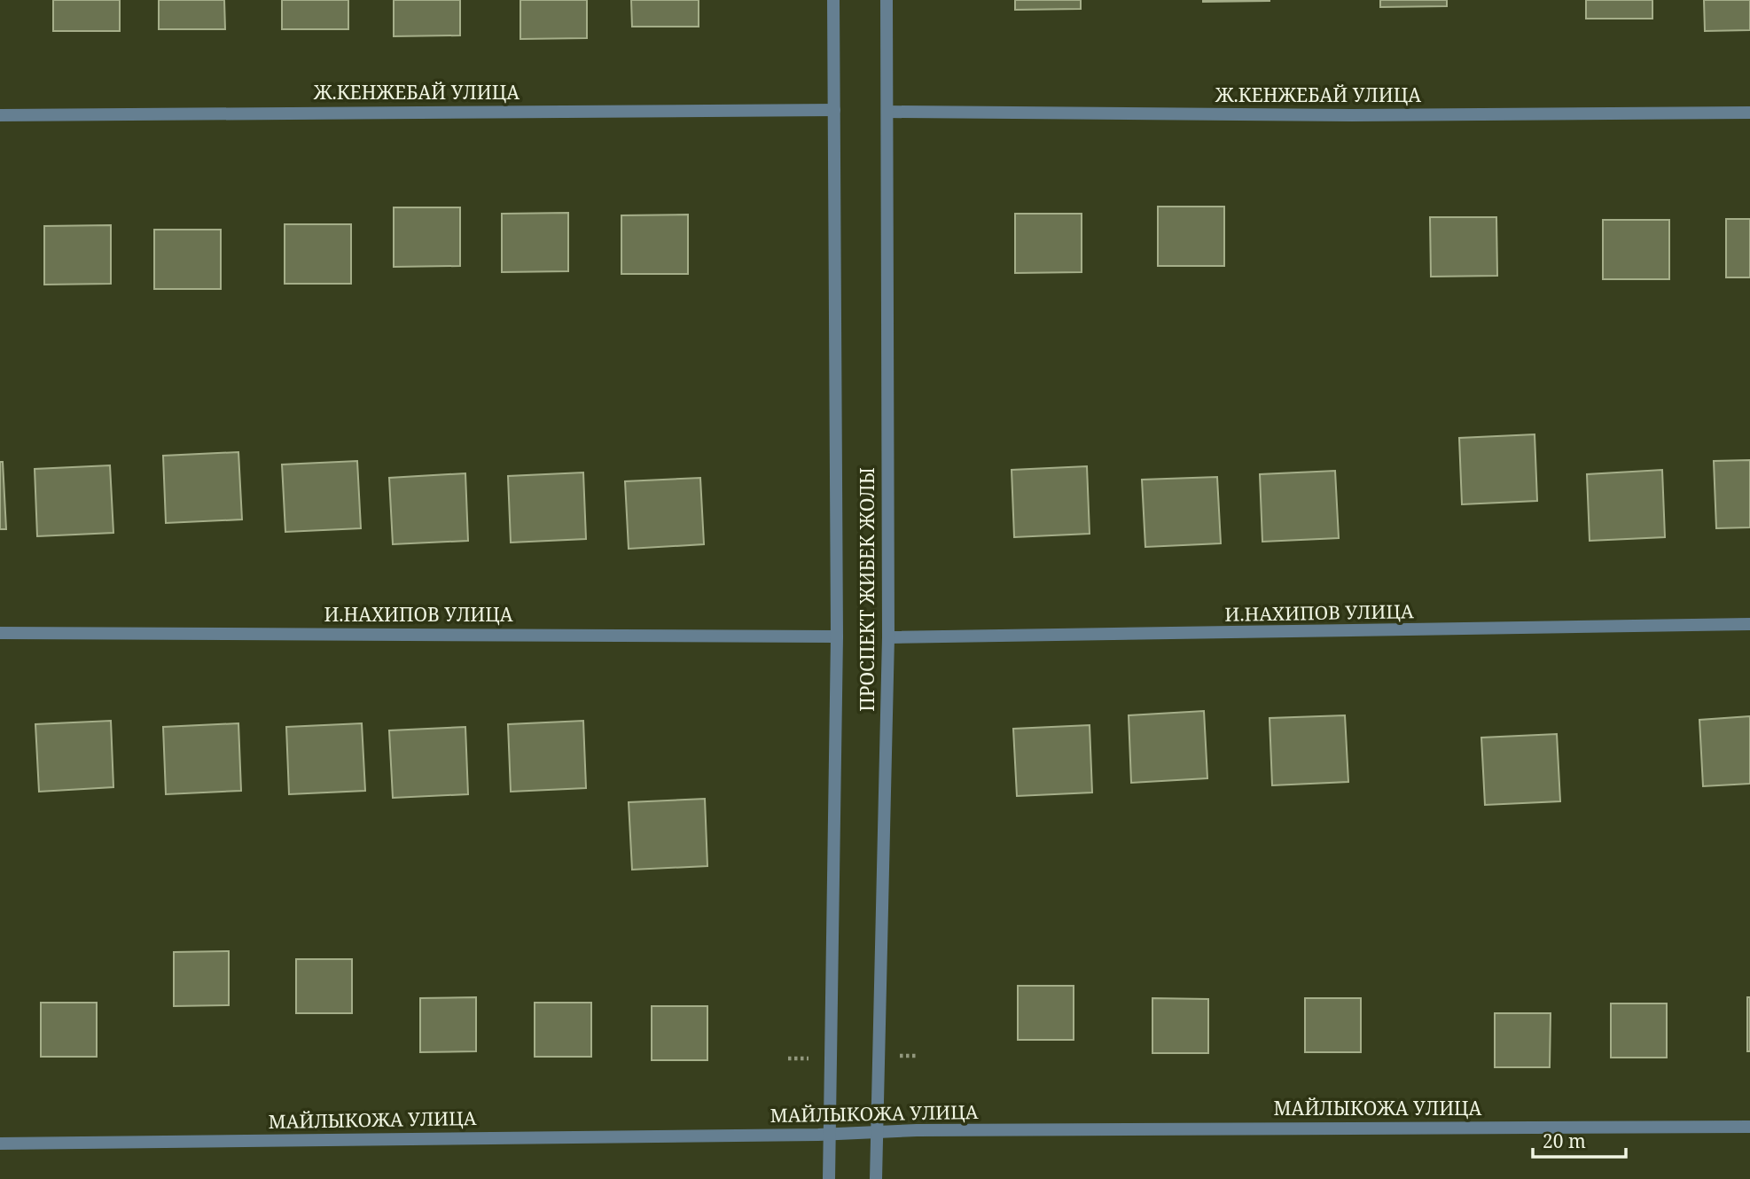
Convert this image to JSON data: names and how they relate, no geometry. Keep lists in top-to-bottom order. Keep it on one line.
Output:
{"streets":{"street":["Ж.КЕНЖЕБАЙ УЛИЦА","ПРОСПЕКТ ЖИБЕК ЖОЛЫ","И.НАХИПОВ УЛИЦА","МАЙЛЫКОЖА УЛИЦА"]},"crossings":[["Ж.КЕНЖЕБАЙ УЛИЦА","ПРОСПЕКТ ЖИБЕК ЖОЛЫ"],["ПРОСПЕКТ ЖИБЕК ЖОЛЫ","И.НАХИПОВ УЛИЦА"],["ПРОСПЕКТ ЖИБЕК ЖОЛЫ","МАЙЛЫКОЖА УЛИЦА"]],"scale_bar":"20 m"}
